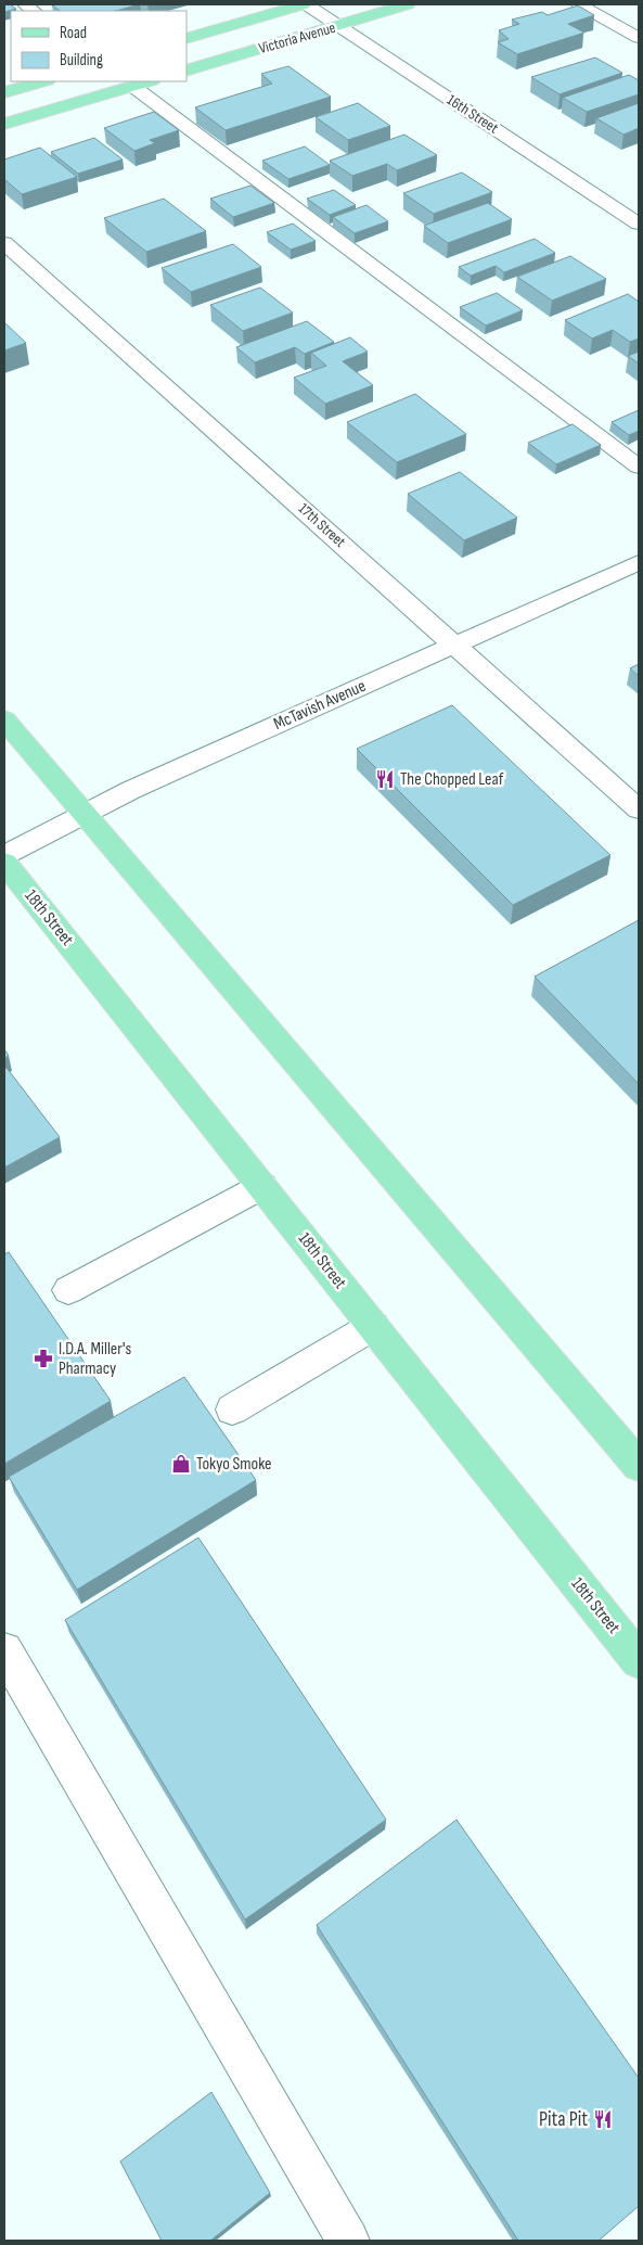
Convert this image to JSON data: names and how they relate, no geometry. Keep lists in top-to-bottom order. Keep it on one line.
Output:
{"streets":{"main road":["Victoria Avenue","18th Street"],"street":["16th Street","17th Street","McTavish Avenue"]},"crossings":[["Victoria Avenue","16th Street"],["17th Street","McTavish Avenue"]],"places":{"restaurant":["The Chopped Leaf","Pita Pit"],"pharmacy":["I.D.A. Miller's Pharmacy"],"shop":["Tokyo Smoke"]},"legend":["Road","Building"]}
